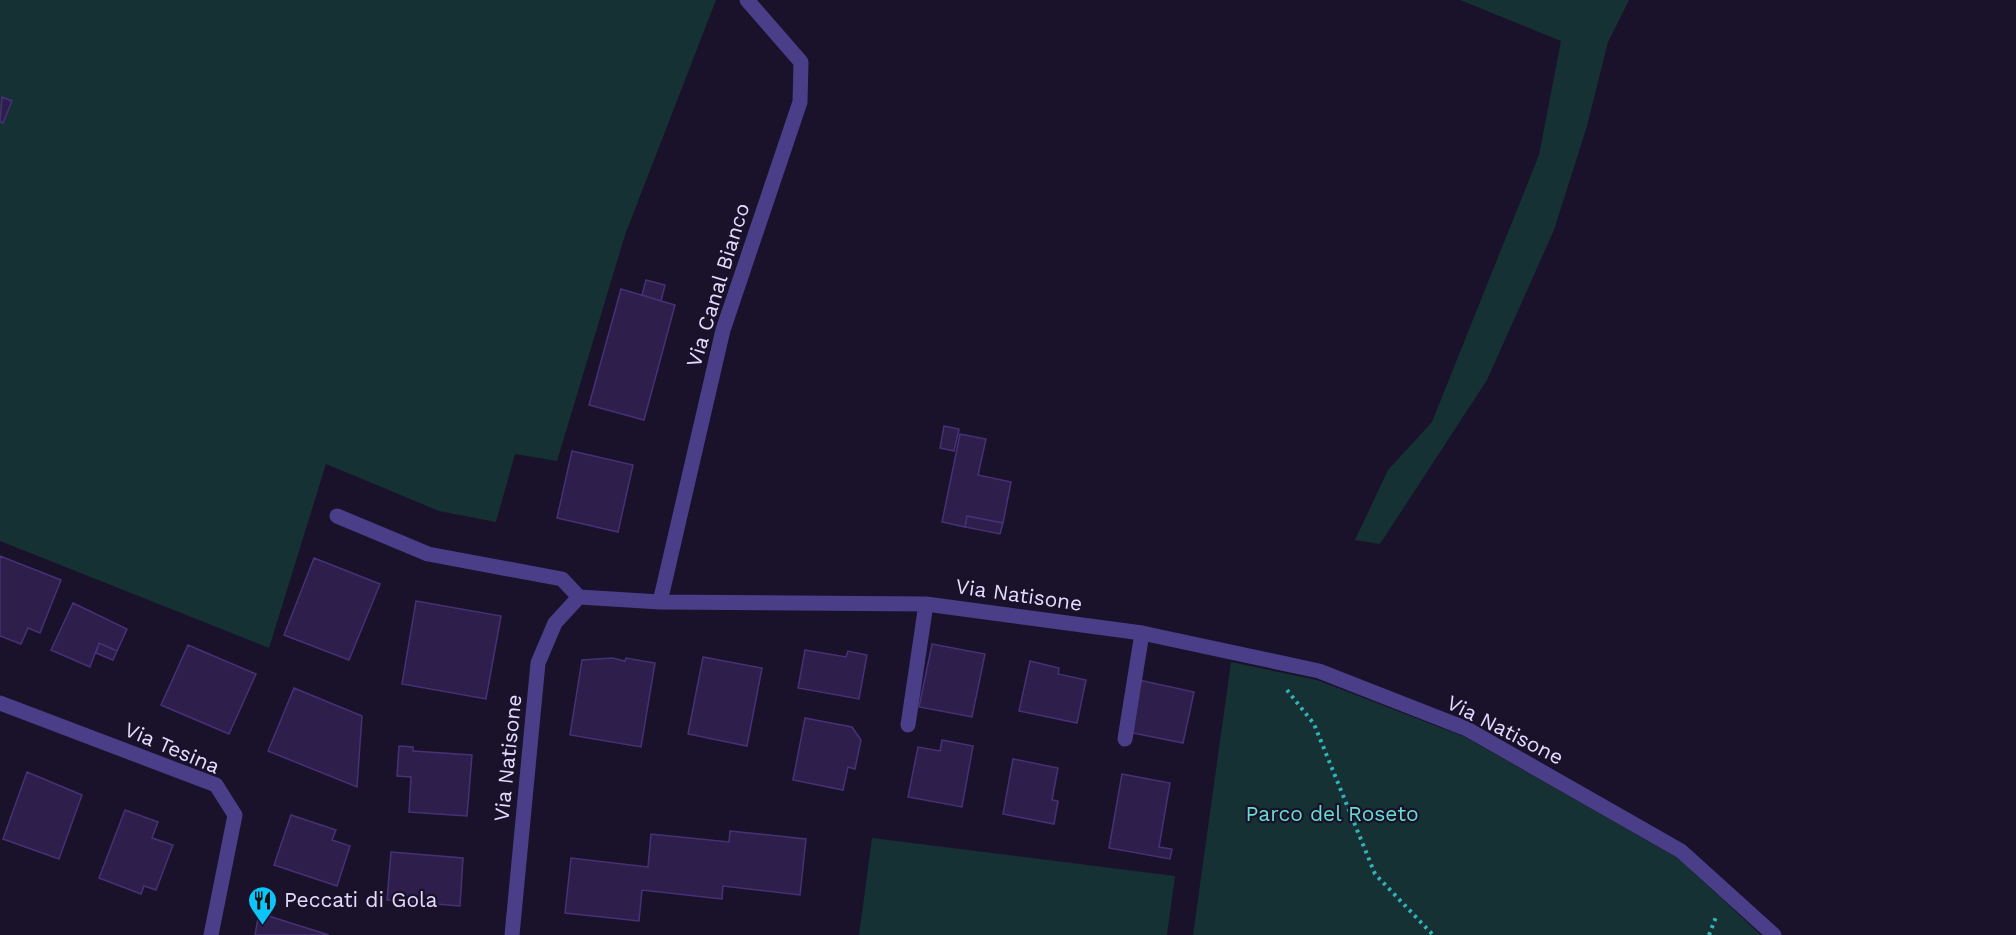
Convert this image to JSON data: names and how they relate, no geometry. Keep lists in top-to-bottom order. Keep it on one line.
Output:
{"streets":{"street":["Via Canal Bianco","Via Natisone","Via Tesina"]},"crossings":[["Via Canal Bianco","Via Natisone"]],"parks":["Parco del Roseto"],"places":{"restaurant":["Peccati di Gola"]}}
